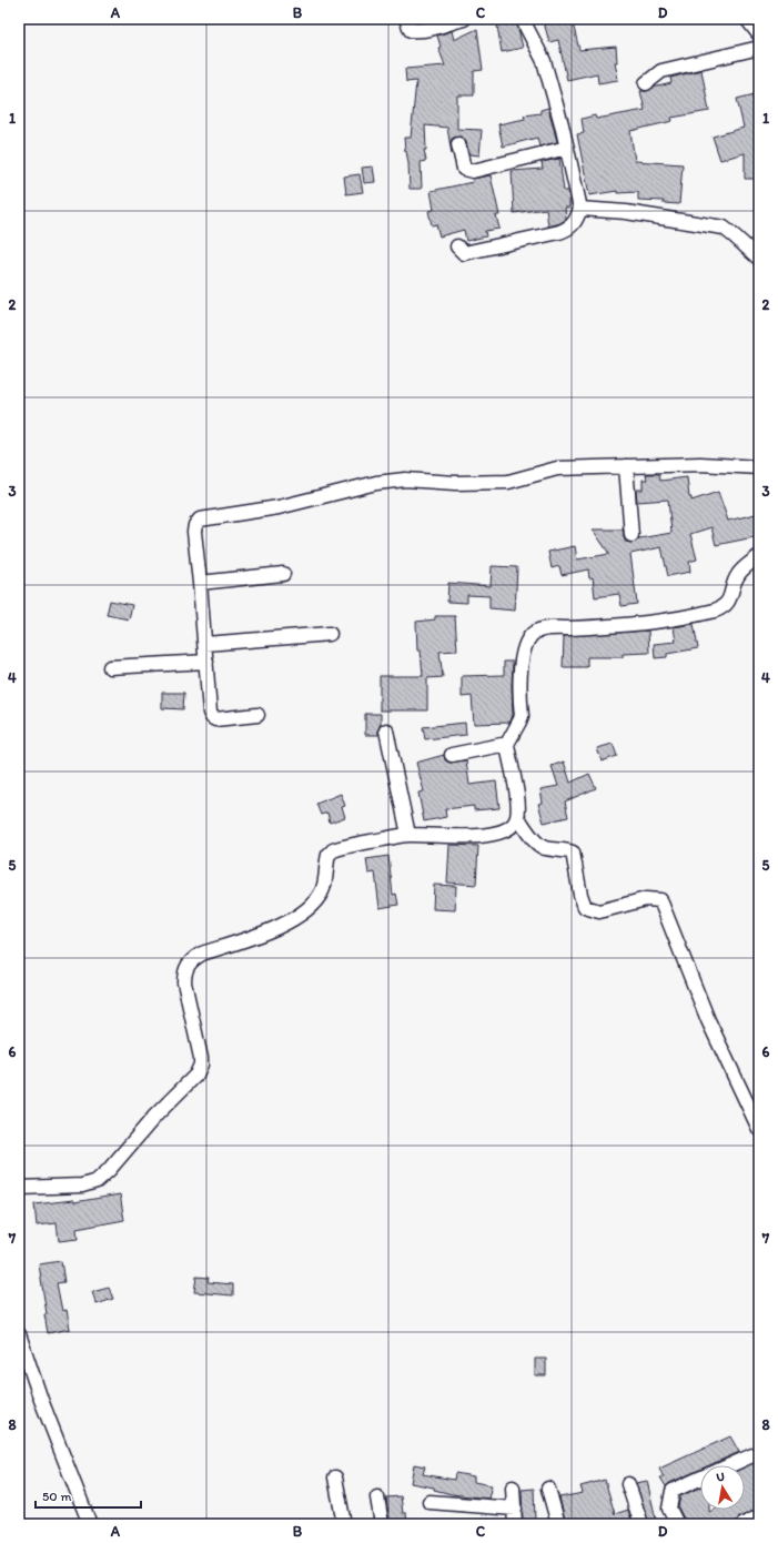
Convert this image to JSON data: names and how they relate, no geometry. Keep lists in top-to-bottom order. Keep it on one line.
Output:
{"scale_bar":"50 m","north":"top","grid":{"columns":["A","B","C","D"],"rows":["1","2","3","4","5","6","7","8"]}}
